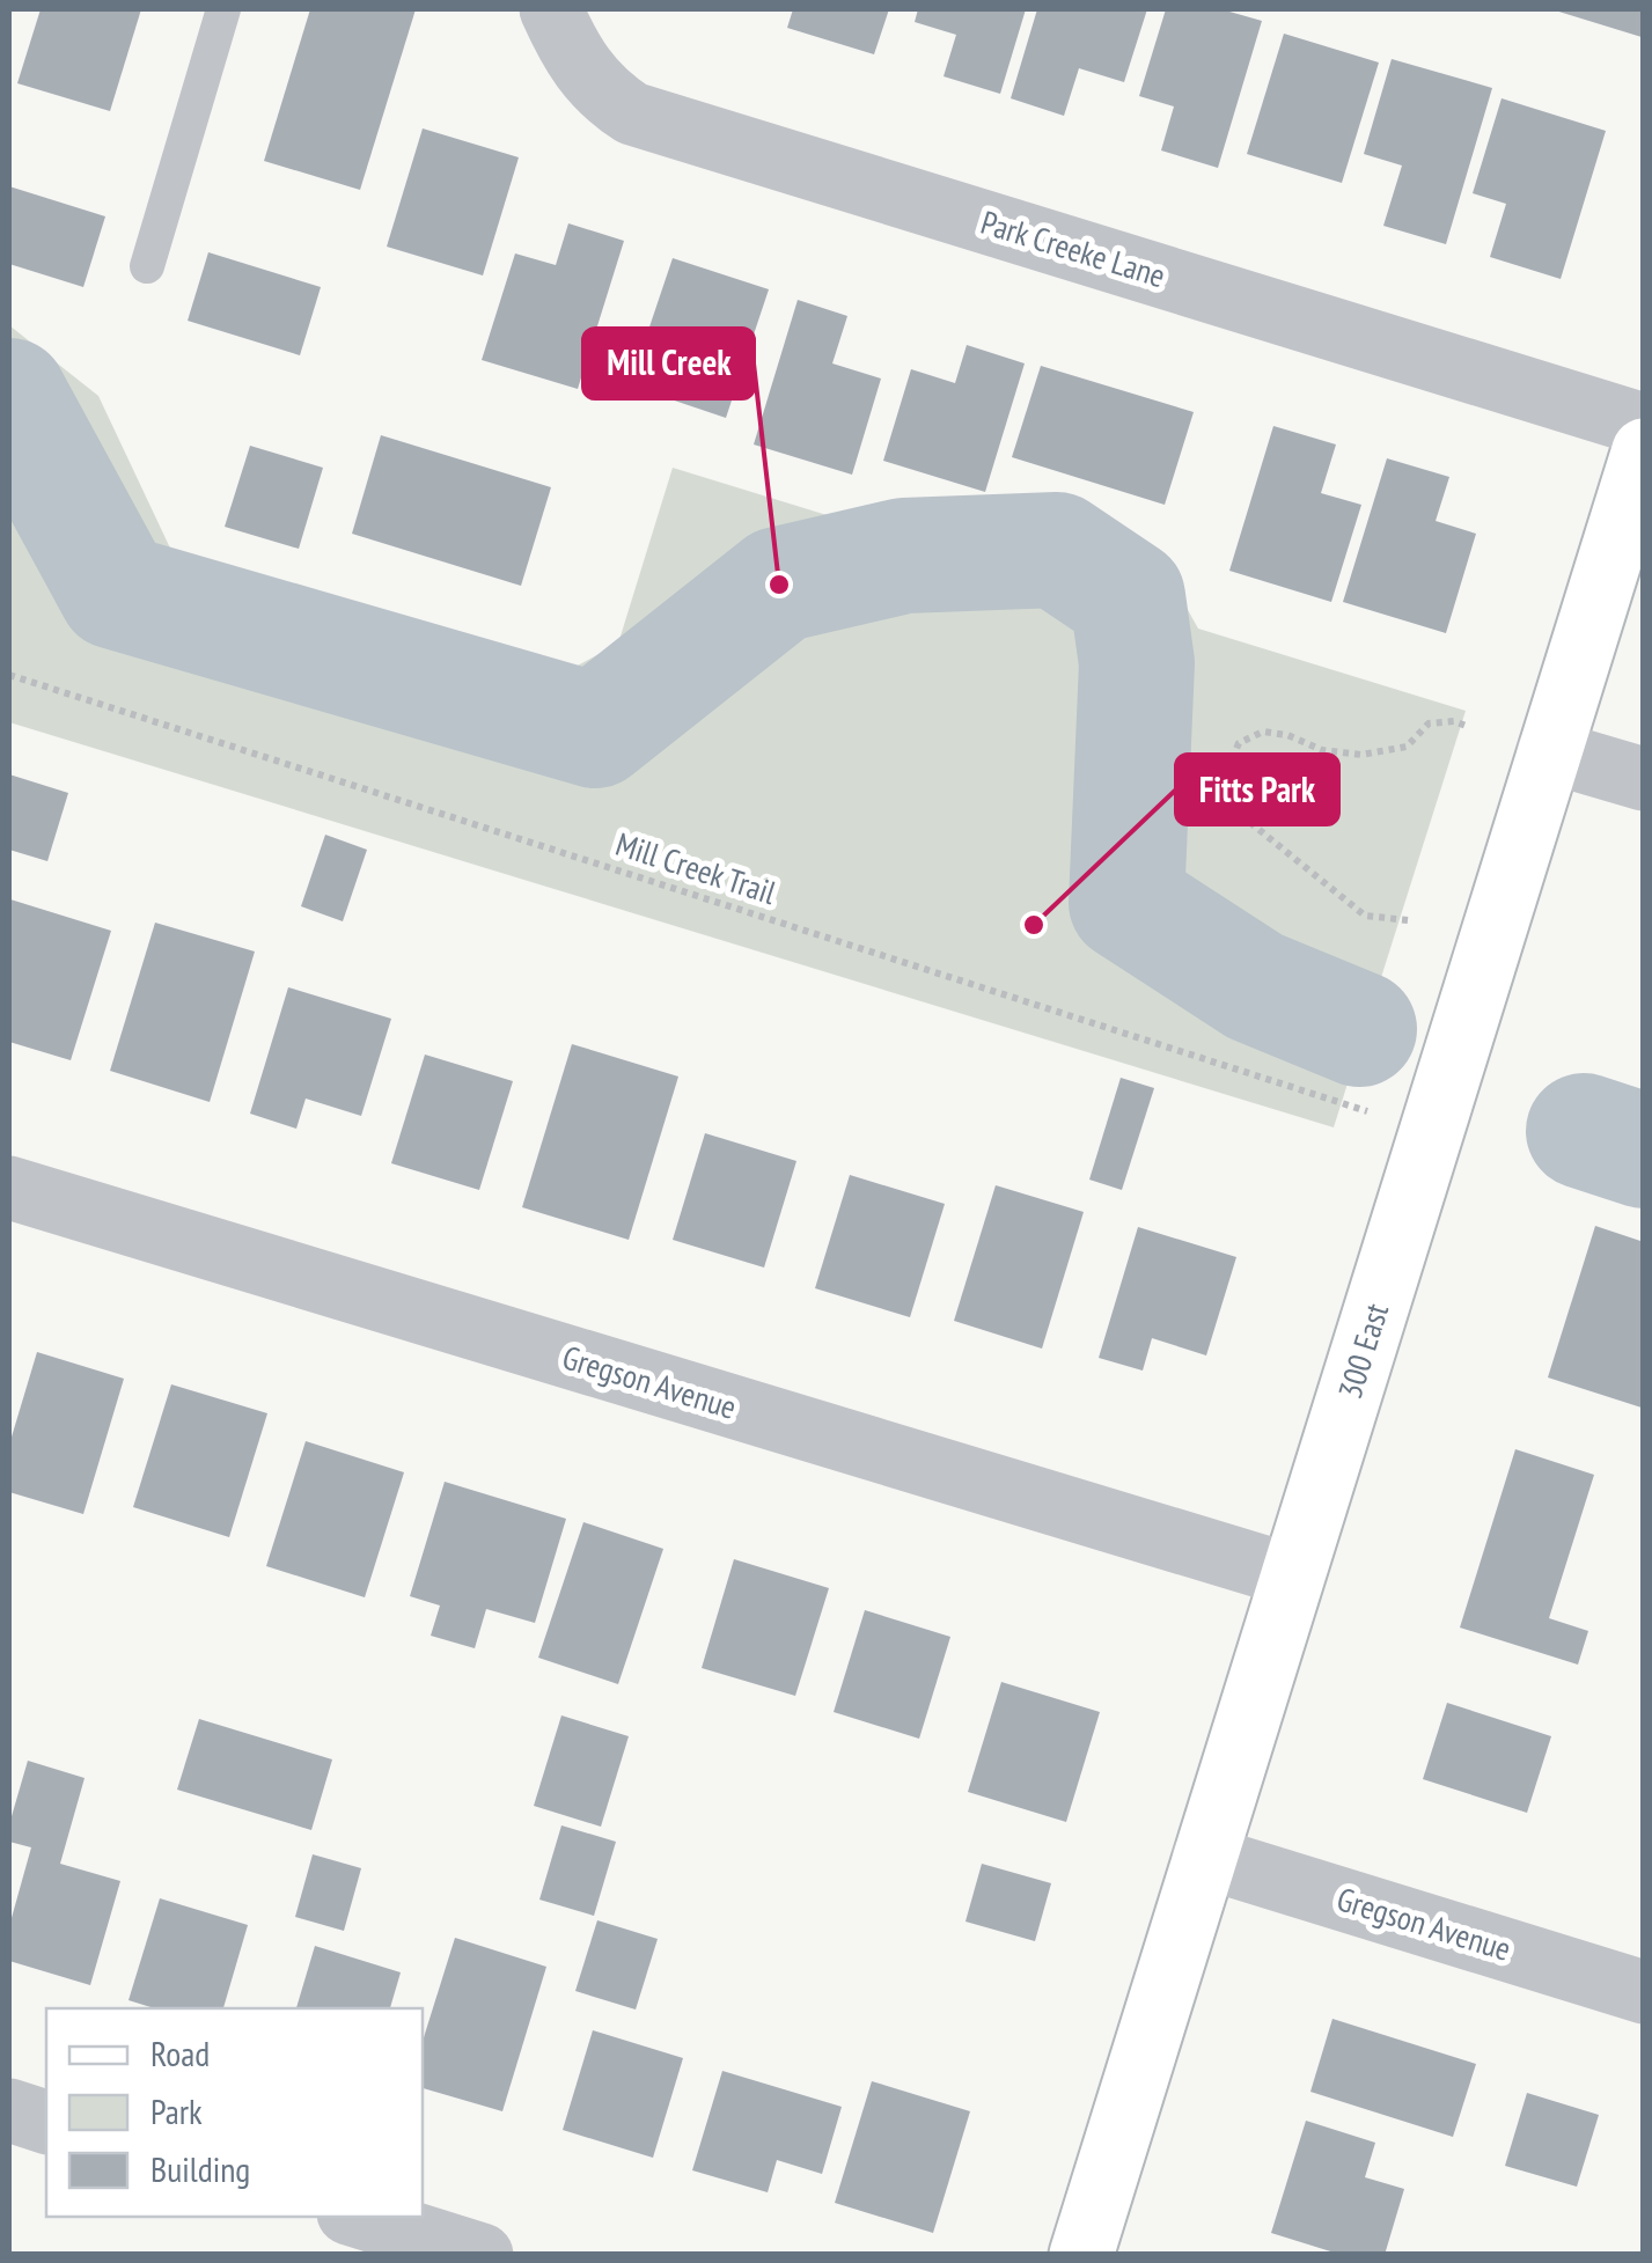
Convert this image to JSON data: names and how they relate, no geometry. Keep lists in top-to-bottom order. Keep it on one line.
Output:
{"streets":{"street":["Park Creeke Lane","300 East","Gregson Avenue"],"path":["Mill Creek Trail"]},"crossings":[["300 East","Gregson Avenue"]],"places":["Mill Creek","Fitts Park"],"legend":["Road","Park","Building"]}
